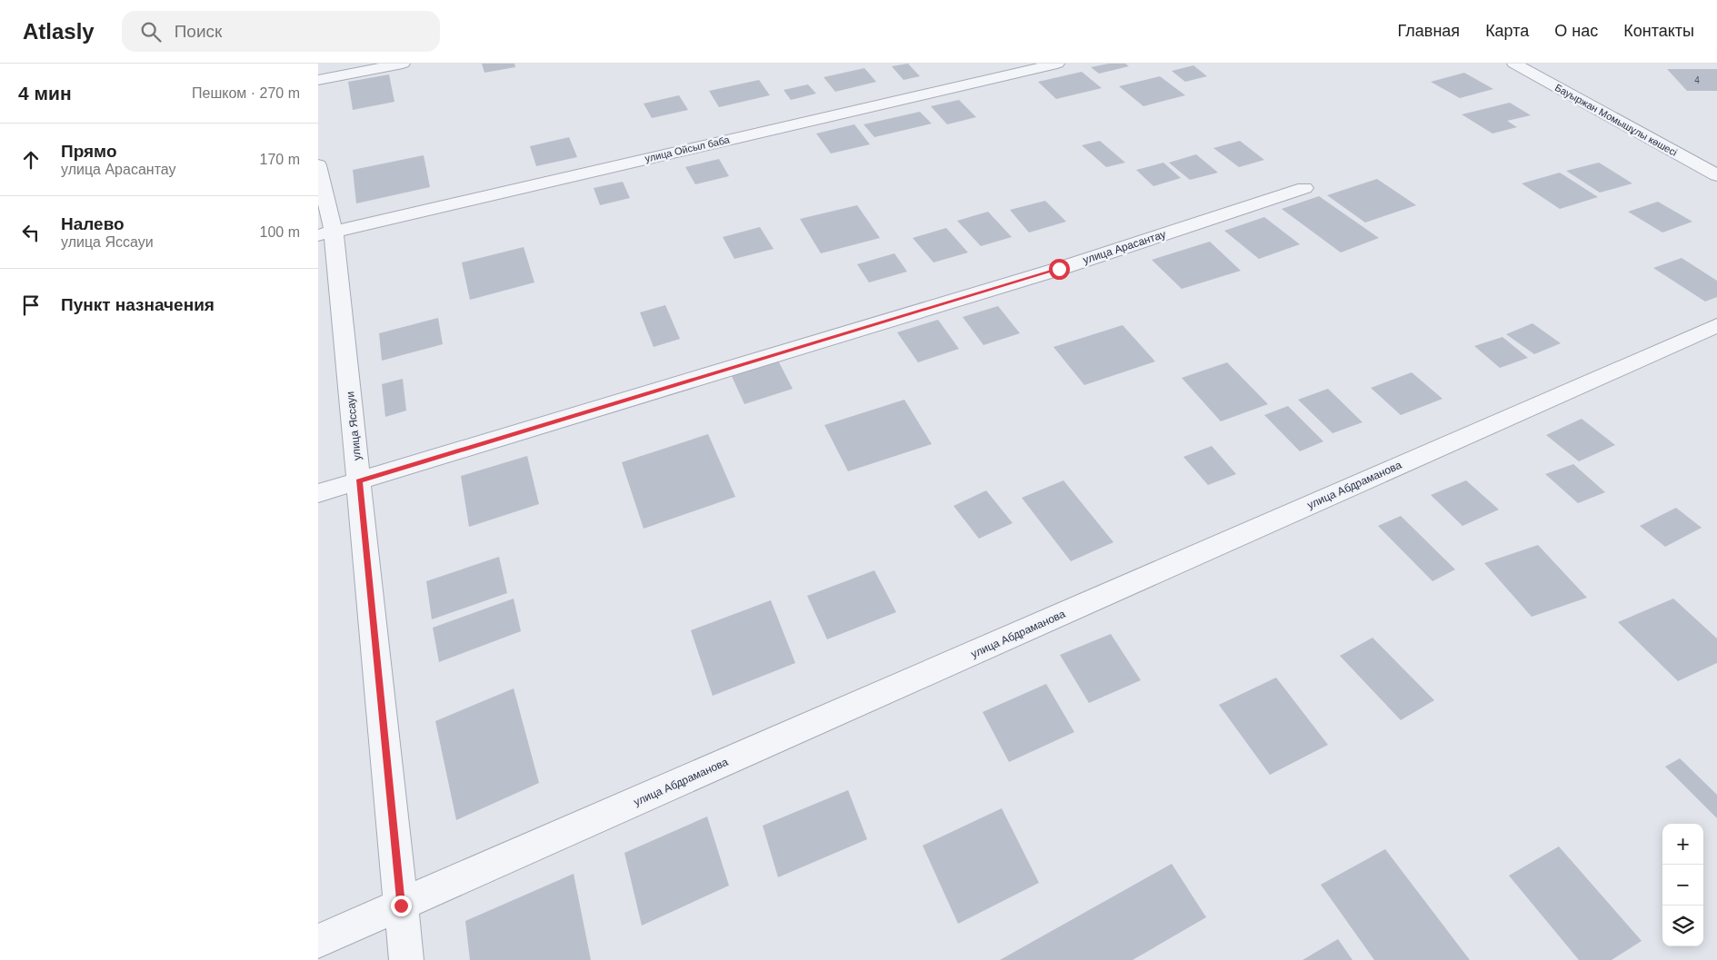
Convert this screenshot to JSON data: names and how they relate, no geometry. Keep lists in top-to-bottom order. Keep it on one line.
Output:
{"streets":{"street":["Бауыржан Момышұлы көшесі","улица Ойсыл баба","улица Арасантау","улица Яссауи","улица Абдраманова"]},"crossings":[["улица Ойсыл баба","улица Яссауи"],["улица Арасантау","улица Яссауи"],["улица Яссауи","улица Абдраманова"]],"house_numbers":["4"],"page":{"header":"Atlasly","search":"Поиск","nav":["Главная","Карта","О нас","Контакты"],"heading":["4 мин","Пешком · 270 m"],"list":[["Прямо","улица Арасантау","170 m"],["Налево","улица Яссауи","100 m"],"Пункт назначения"],"map_buttons":["+","−"]}}
